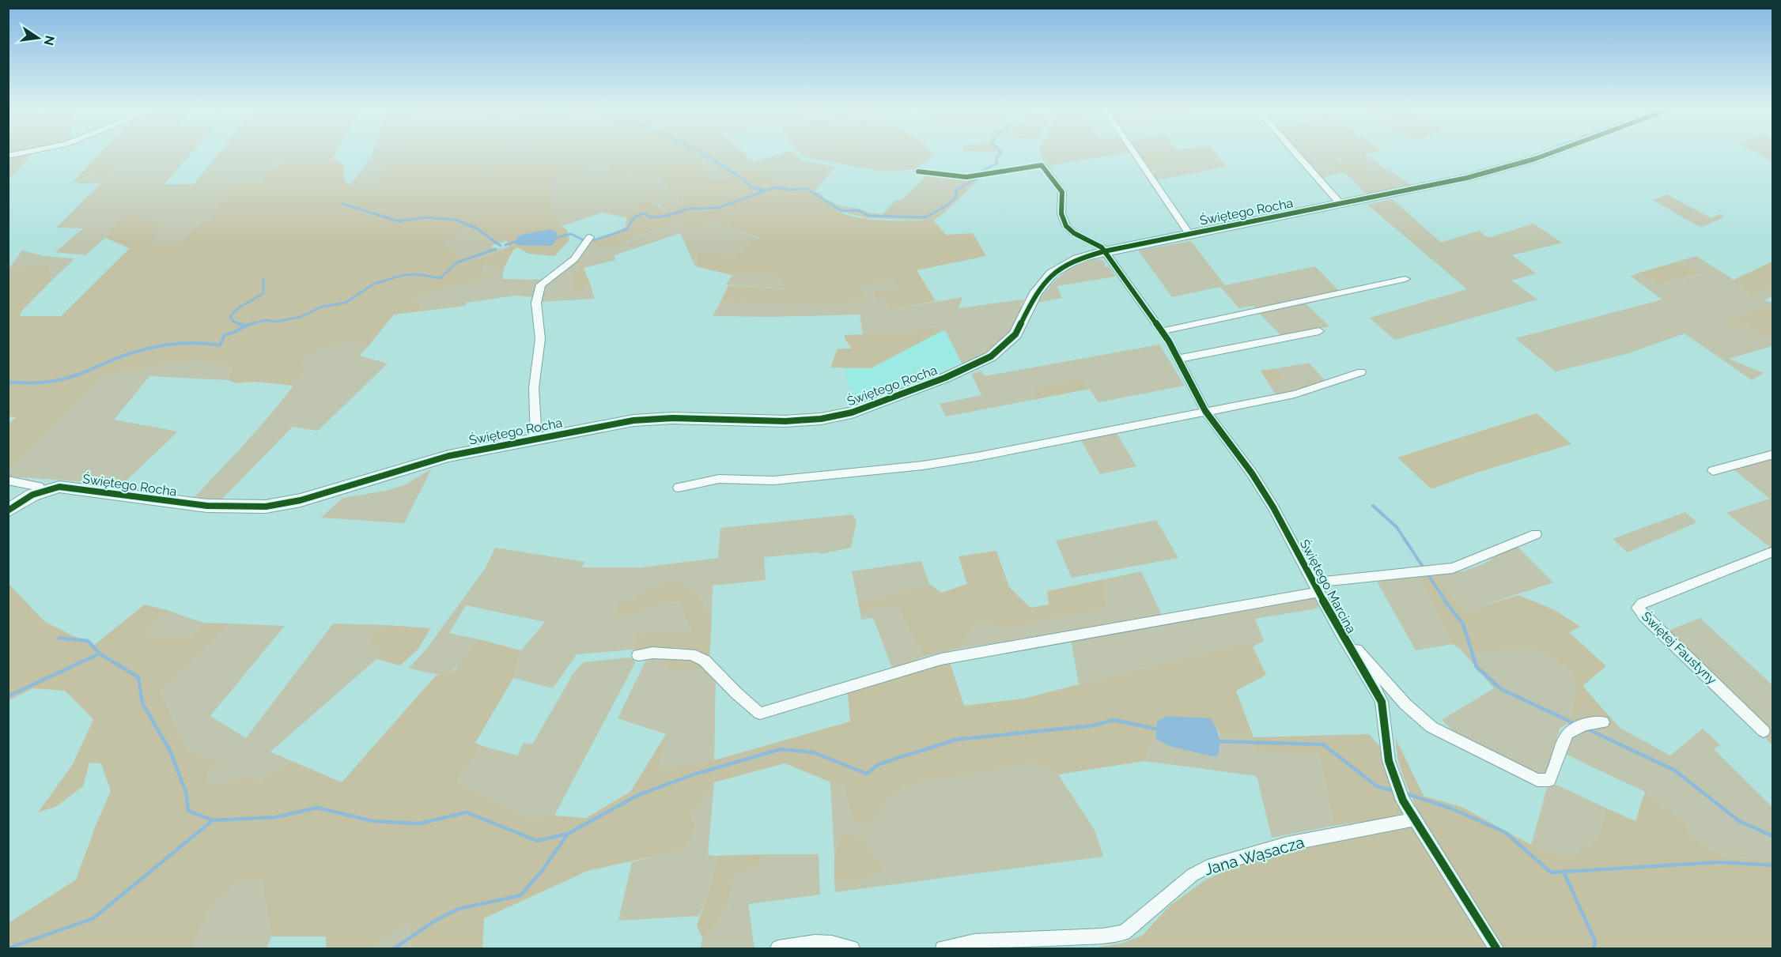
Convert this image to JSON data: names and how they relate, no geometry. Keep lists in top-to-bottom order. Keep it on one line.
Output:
{"streets":{"street":["Świętego Rocha","Świętego Marcina","Świętej Faustyny","Jana Wąsacza"]},"crossings":[["Świętego Rocha","Świętego Marcina"],["Świętego Marcina","Jana Wąsacza"]],"north":"right"}
